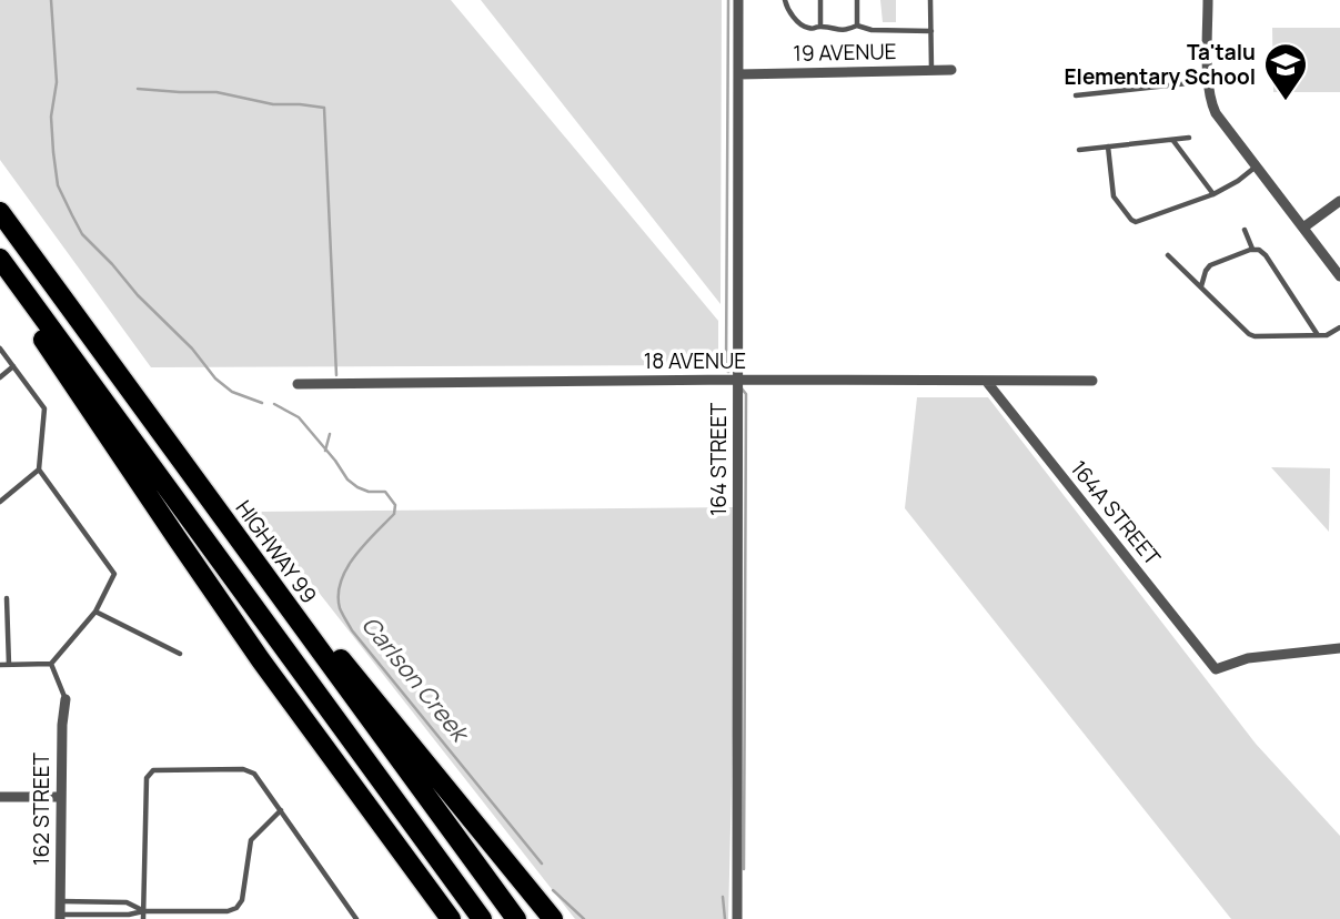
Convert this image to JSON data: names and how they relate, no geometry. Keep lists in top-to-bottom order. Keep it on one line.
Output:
{"streets":{"highway":["HIGHWAY 99"],"street":["19 AVENUE","18 AVENUE","164 STREET","164A STREET","162 STREET"]},"crossings":[["19 AVENUE","164 STREET"],["18 AVENUE","164 STREET"],["18 AVENUE","164A STREET"]],"water":["Carlson Creek"],"places":{"school or university":["Ta'talu Elementary School"]}}
